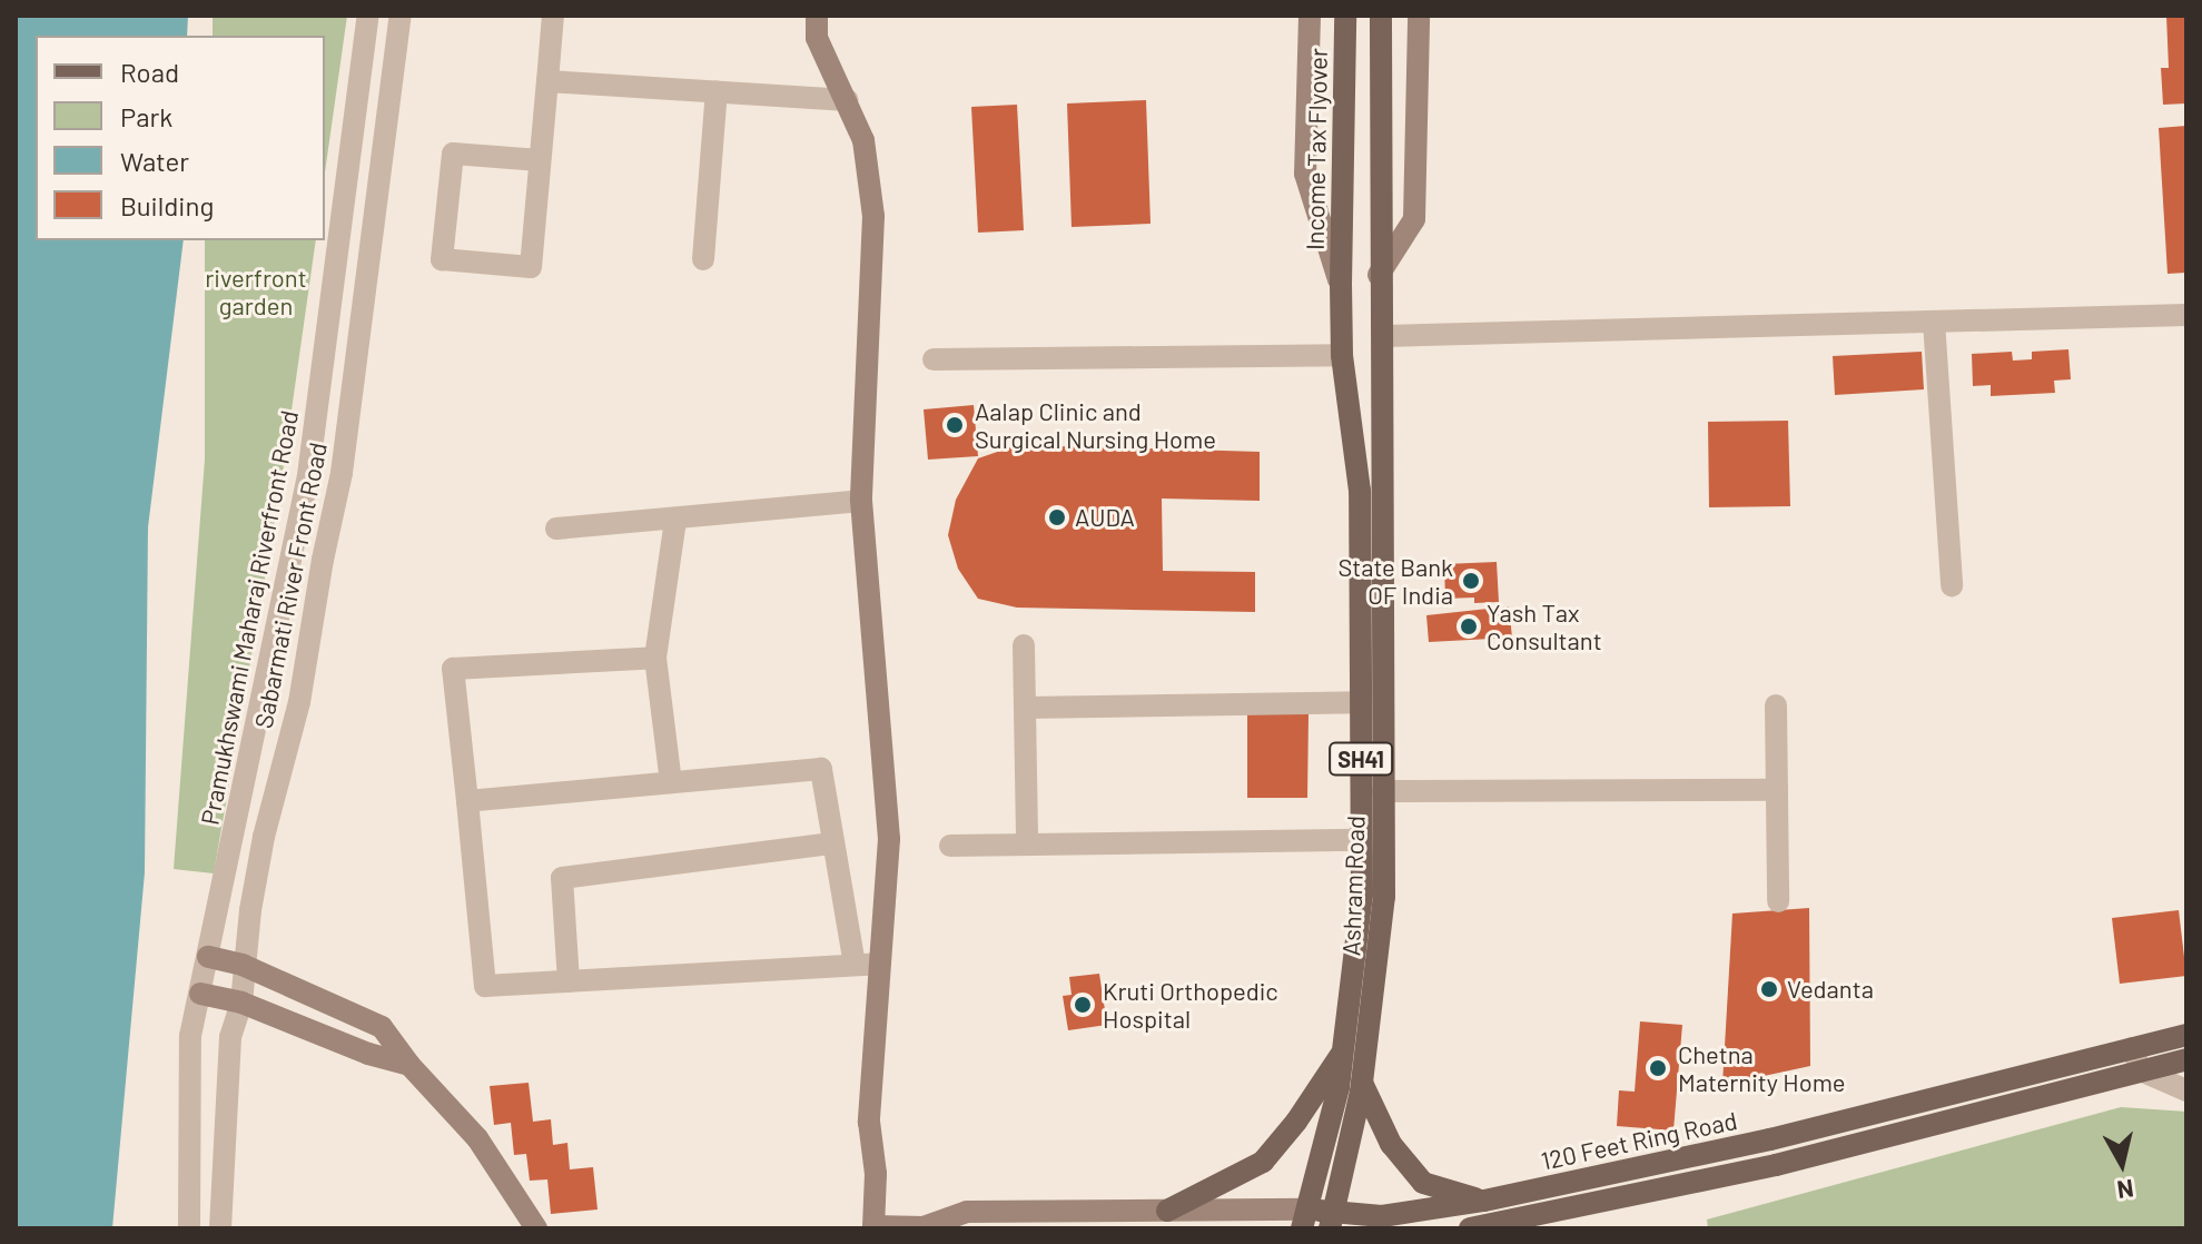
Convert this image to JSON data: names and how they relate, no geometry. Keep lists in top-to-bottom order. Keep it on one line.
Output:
{"streets":{"main road":["Income Tax Flyover","SH41","Ashram Road","120 Feet Ring Road"],"street":["Sabarmati River Front Road","Pramukhswami Maharaj Riverfront Road"]},"crossings":[["Income Tax Flyover","Ashram Road"],["Ashram Road","120 Feet Ring Road"]],"parks":["riverfront garden"],"places":["Aalap Clinic and Surgical Nursing Home","AUDA","State Bank OF India","Yash Tax Consultant","Vedanta","Kruti Orthopedic Hospital","Chetna Maternity Home"],"legend":["Road","Park","Water","Building"],"north":"bottom"}
